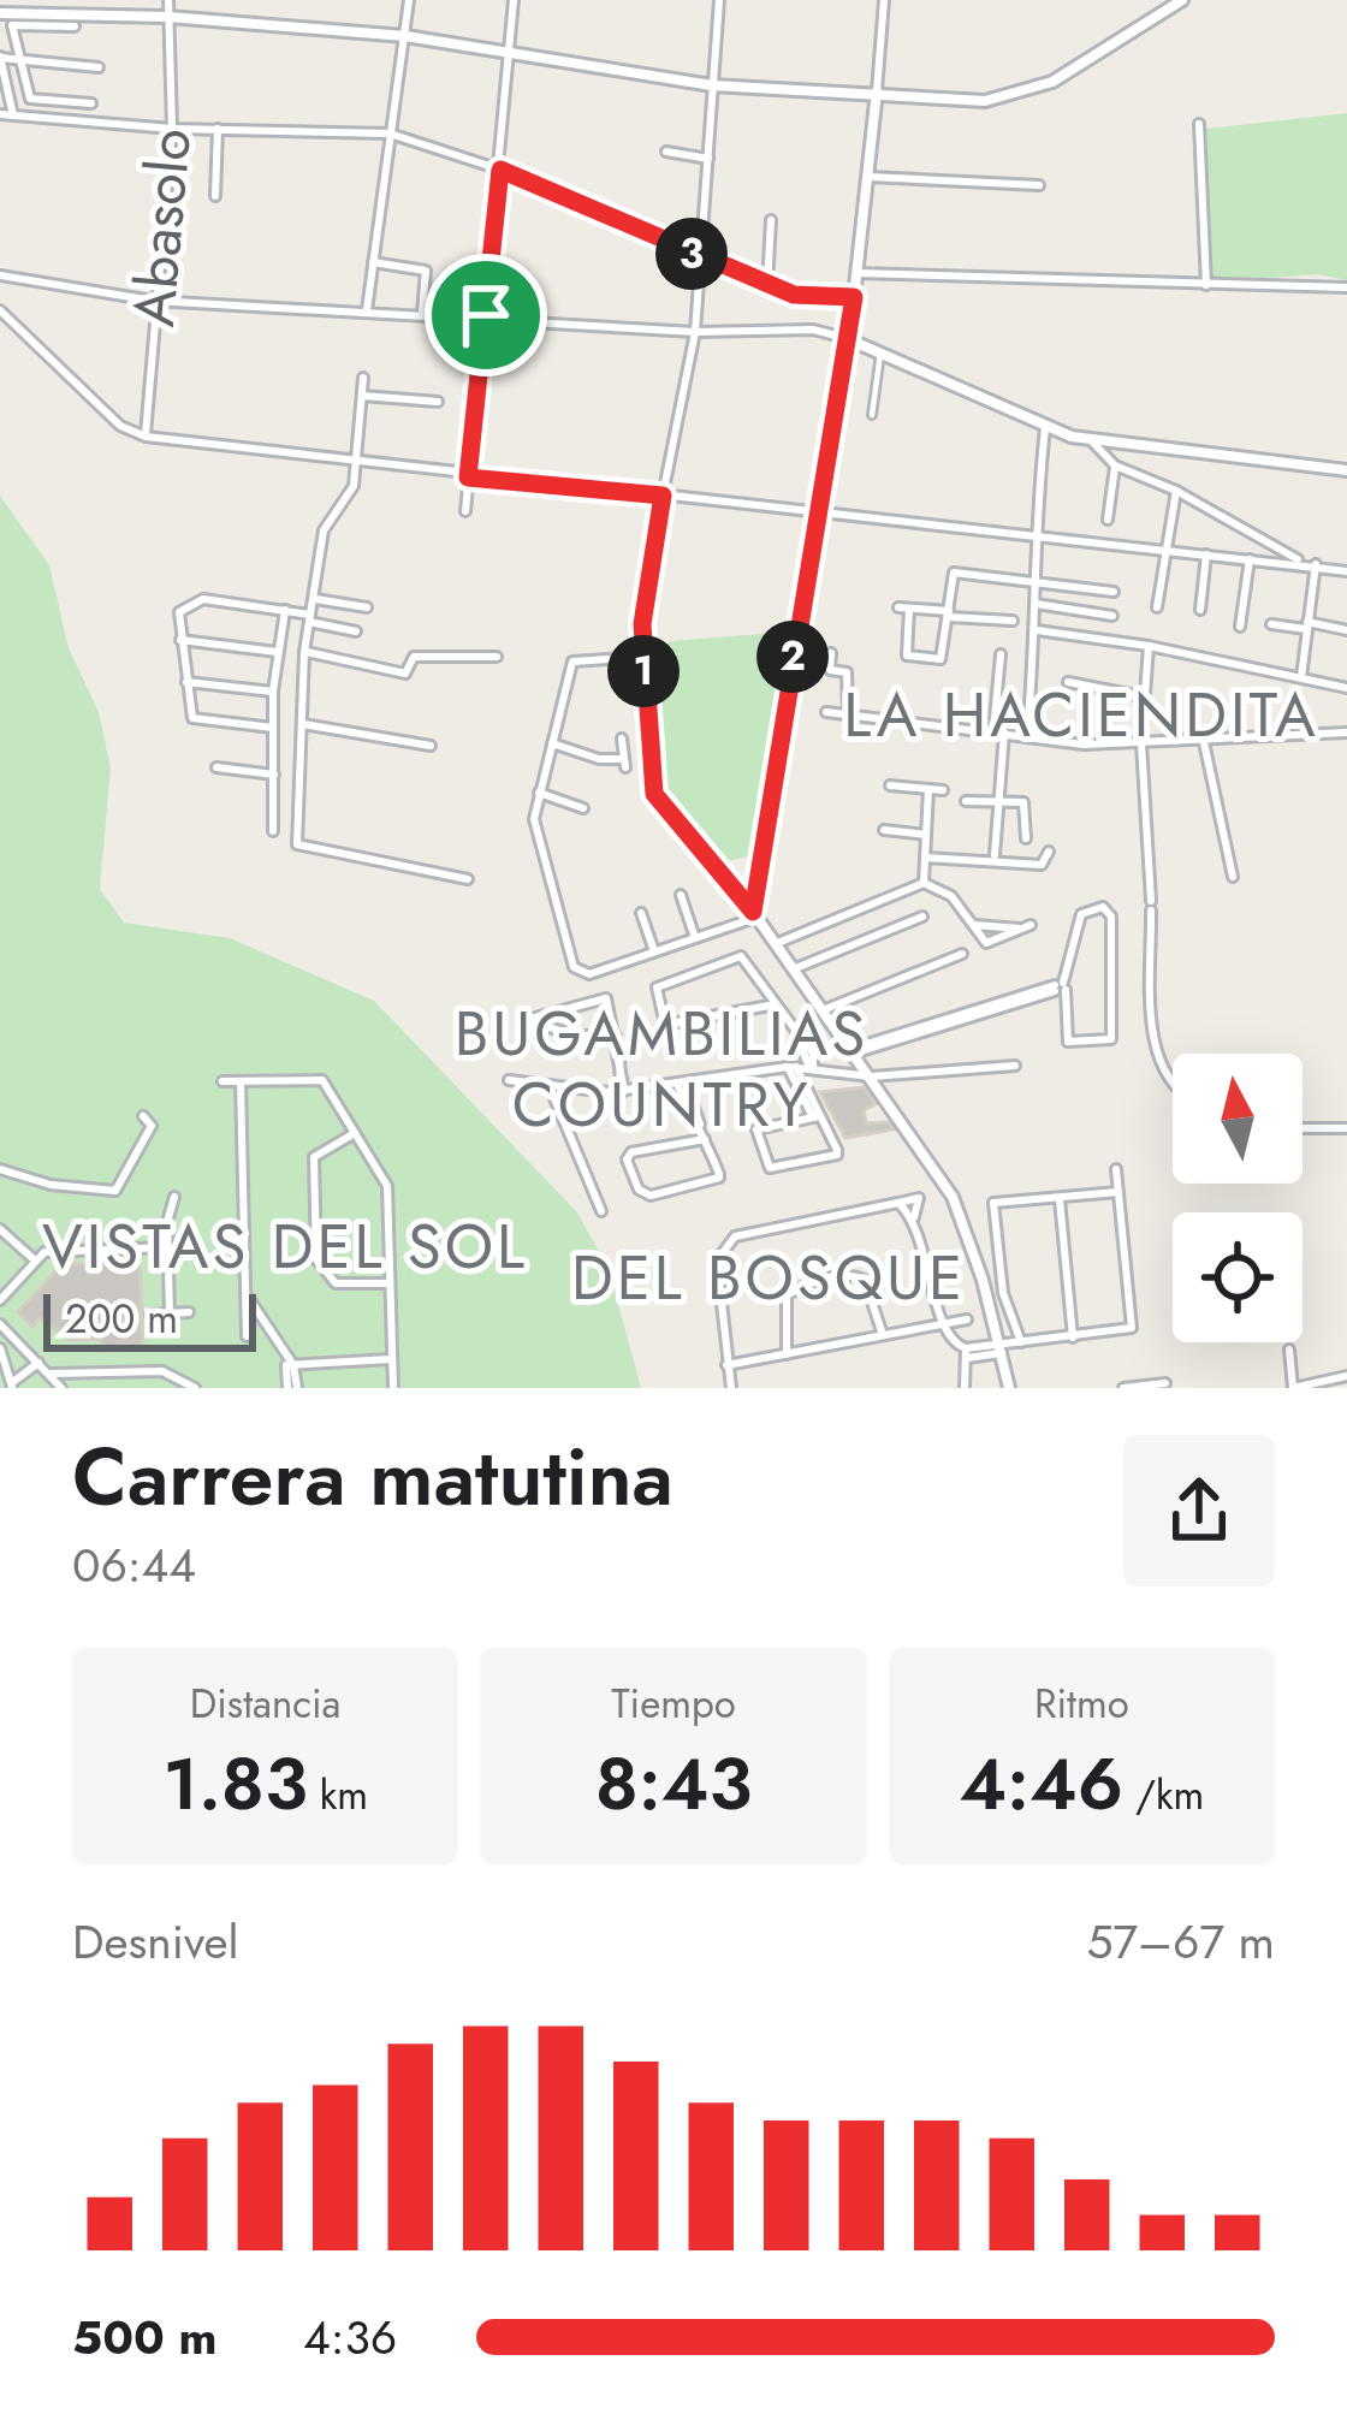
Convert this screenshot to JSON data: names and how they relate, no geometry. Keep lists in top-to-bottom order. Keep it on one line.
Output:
{"streets":{"street":["Abasolo"]},"districts":["LA HACIENDITA","BUGAMBILIAS COUNTRY","VISTAS DEL SOL","DEL BOSQUE"],"scale_bar":"200 m","north":"top","page":{"pins":["3","2","1"],"scale":"200 m","heading":["Carrera matutina","06:44"],"stats":[["Distancia","1.83 km"],["Tiempo","8:43"],["Ritmo","4:46 /km"]],"chart":["Desnivel","57–67 m"],"list":[{"name":"500 m","note":"4:36"}]}}
